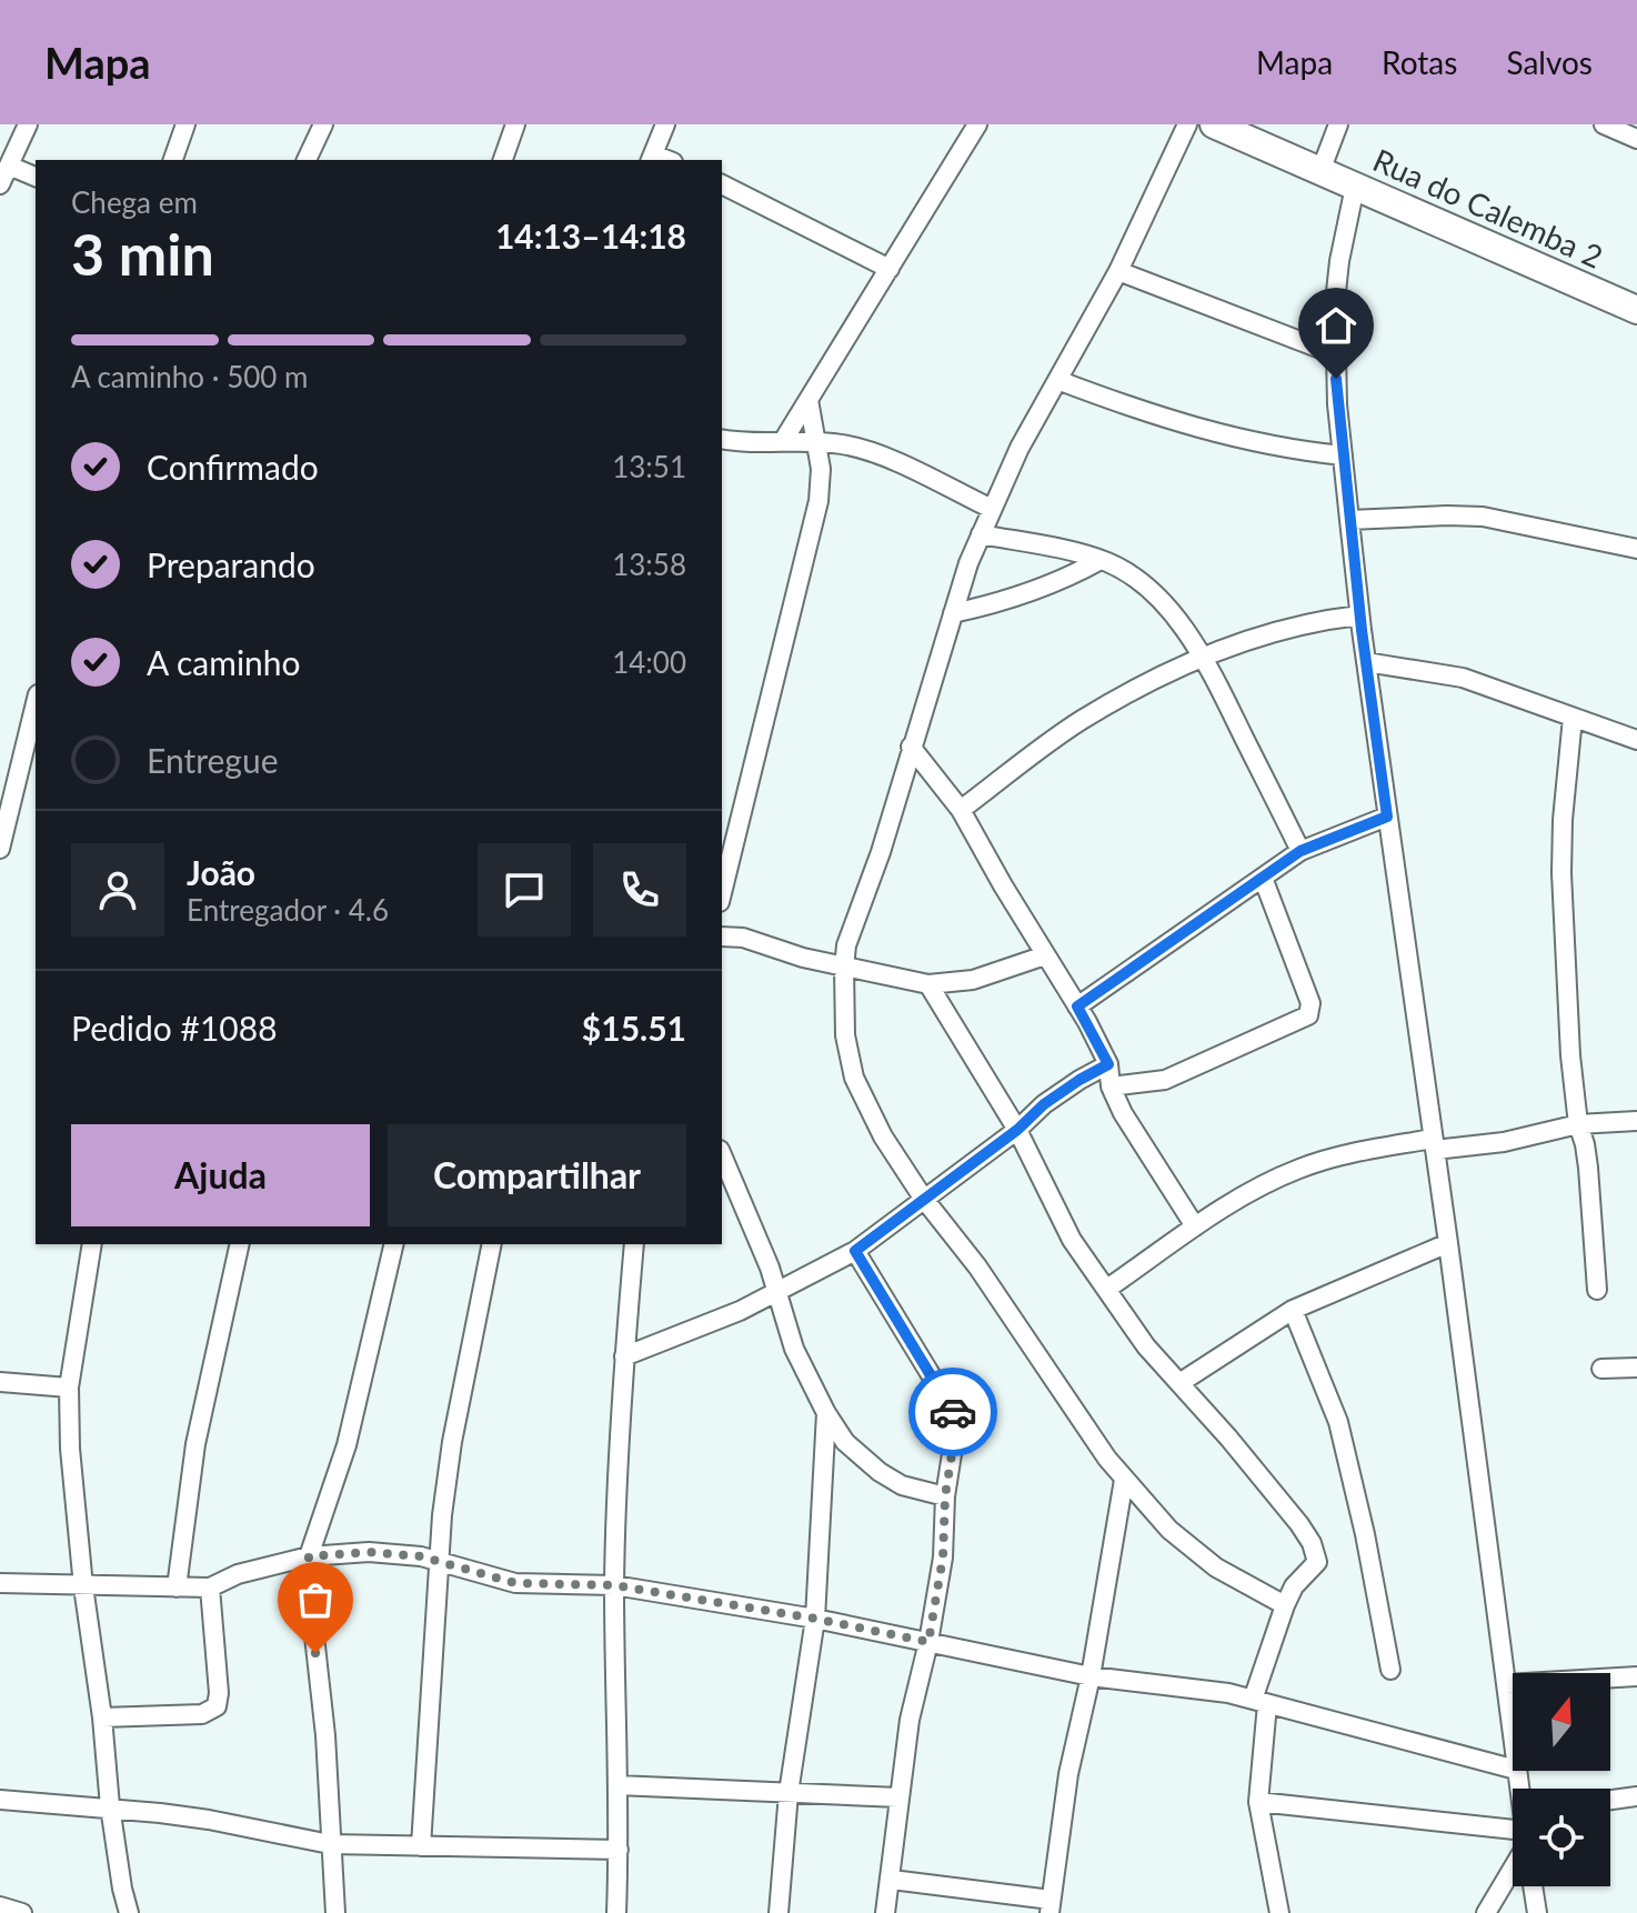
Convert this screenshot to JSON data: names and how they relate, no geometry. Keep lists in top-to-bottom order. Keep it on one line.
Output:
{"streets":{"main road":["Rua do Calemba 2"]},"north":"top","page":{"header":"Mapa","nav":["Mapa","Rotas","Salvos"],"heading":["3 min","Chega em","14:13–14:18"],"panel":["João","Entregador · 4.6","Pedido #1088","$15.51"],"bar":"A caminho · 500 m","list":[["Confirmado","13:51"],["Preparando","13:58"],["A caminho","14:00"],"Entregue"],"buttons":["Ajuda","Compartilhar"]}}
